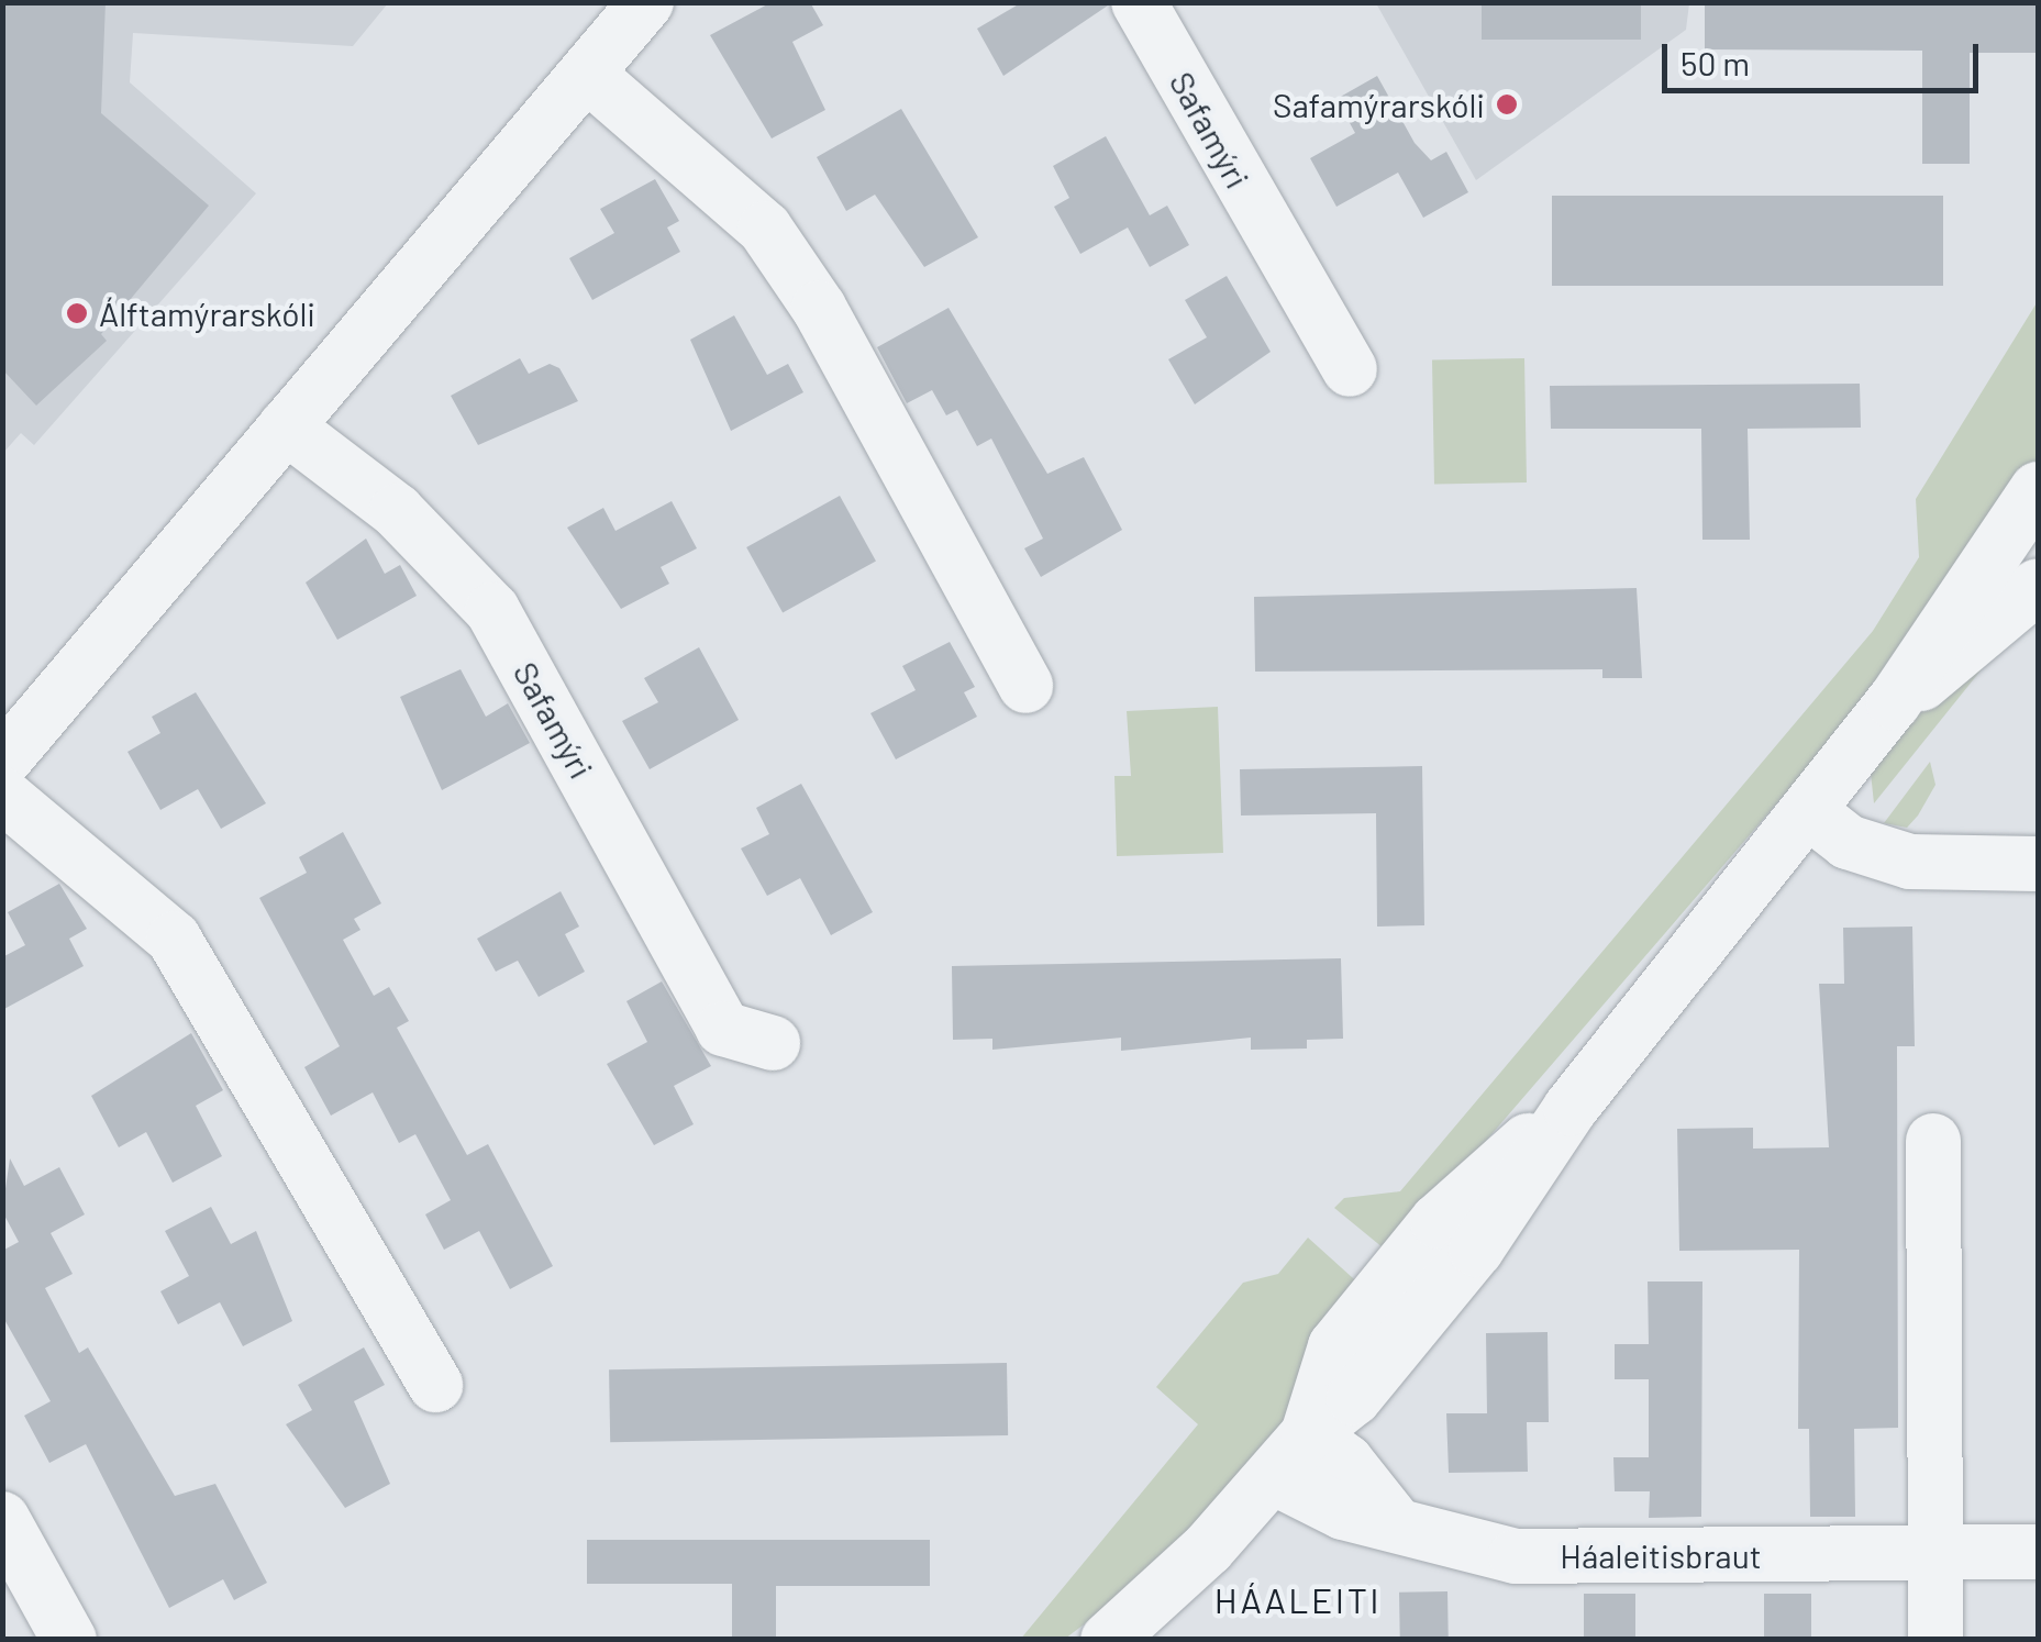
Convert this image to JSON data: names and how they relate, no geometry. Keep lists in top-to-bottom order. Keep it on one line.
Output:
{"streets":{"street":["Safamýri","Háaleitisbraut"]},"districts":["HÁALEITI"],"places":["Safamýrarskóli","Álftamýrarskóli"],"scale_bar":"50 m"}
